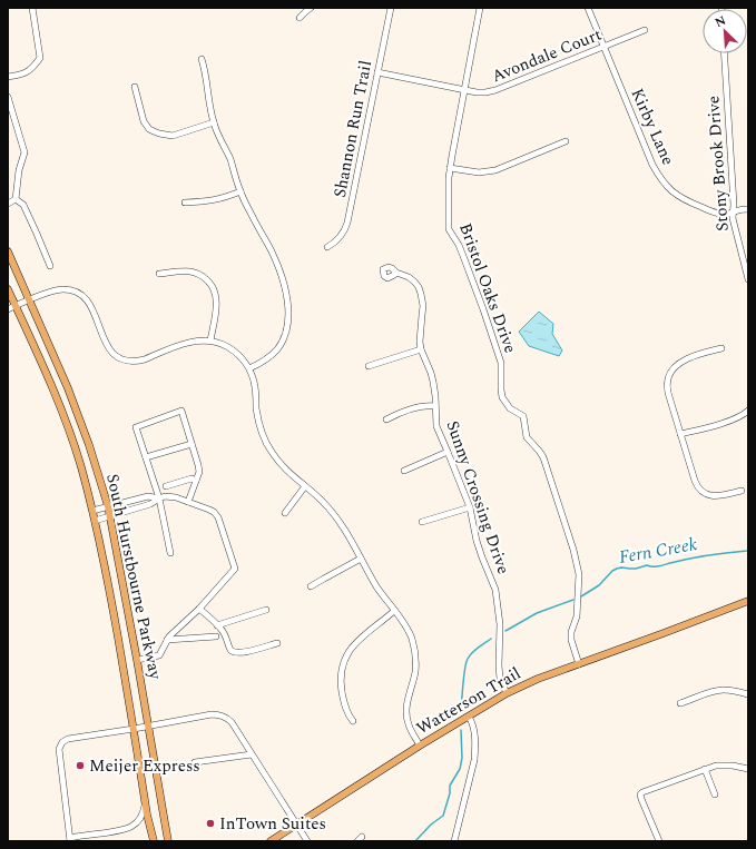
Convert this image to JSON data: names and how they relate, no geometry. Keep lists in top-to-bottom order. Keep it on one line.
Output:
{"streets":{"main road":["South Hurstbourne Parkway","Watterson Trail"],"street":["Avondale Court","Kirby Lane","Shannon Run Trail","Stony Brook Drive","Bristol Oaks Drive","Sunny Crossing Drive"]},"crossings":[["Avondale Court","Kirby Lane"],["Avondale Court","Shannon Run Trail"],["Avondale Court","Bristol Oaks Drive"],["Kirby Lane","Stony Brook Drive"],["Bristol Oaks Drive","Watterson Trail"],["Sunny Crossing Drive","Watterson Trail"]],"water":["Fern Creek"],"places":["Meijer Express","InTown Suites"],"north":"top left"}
